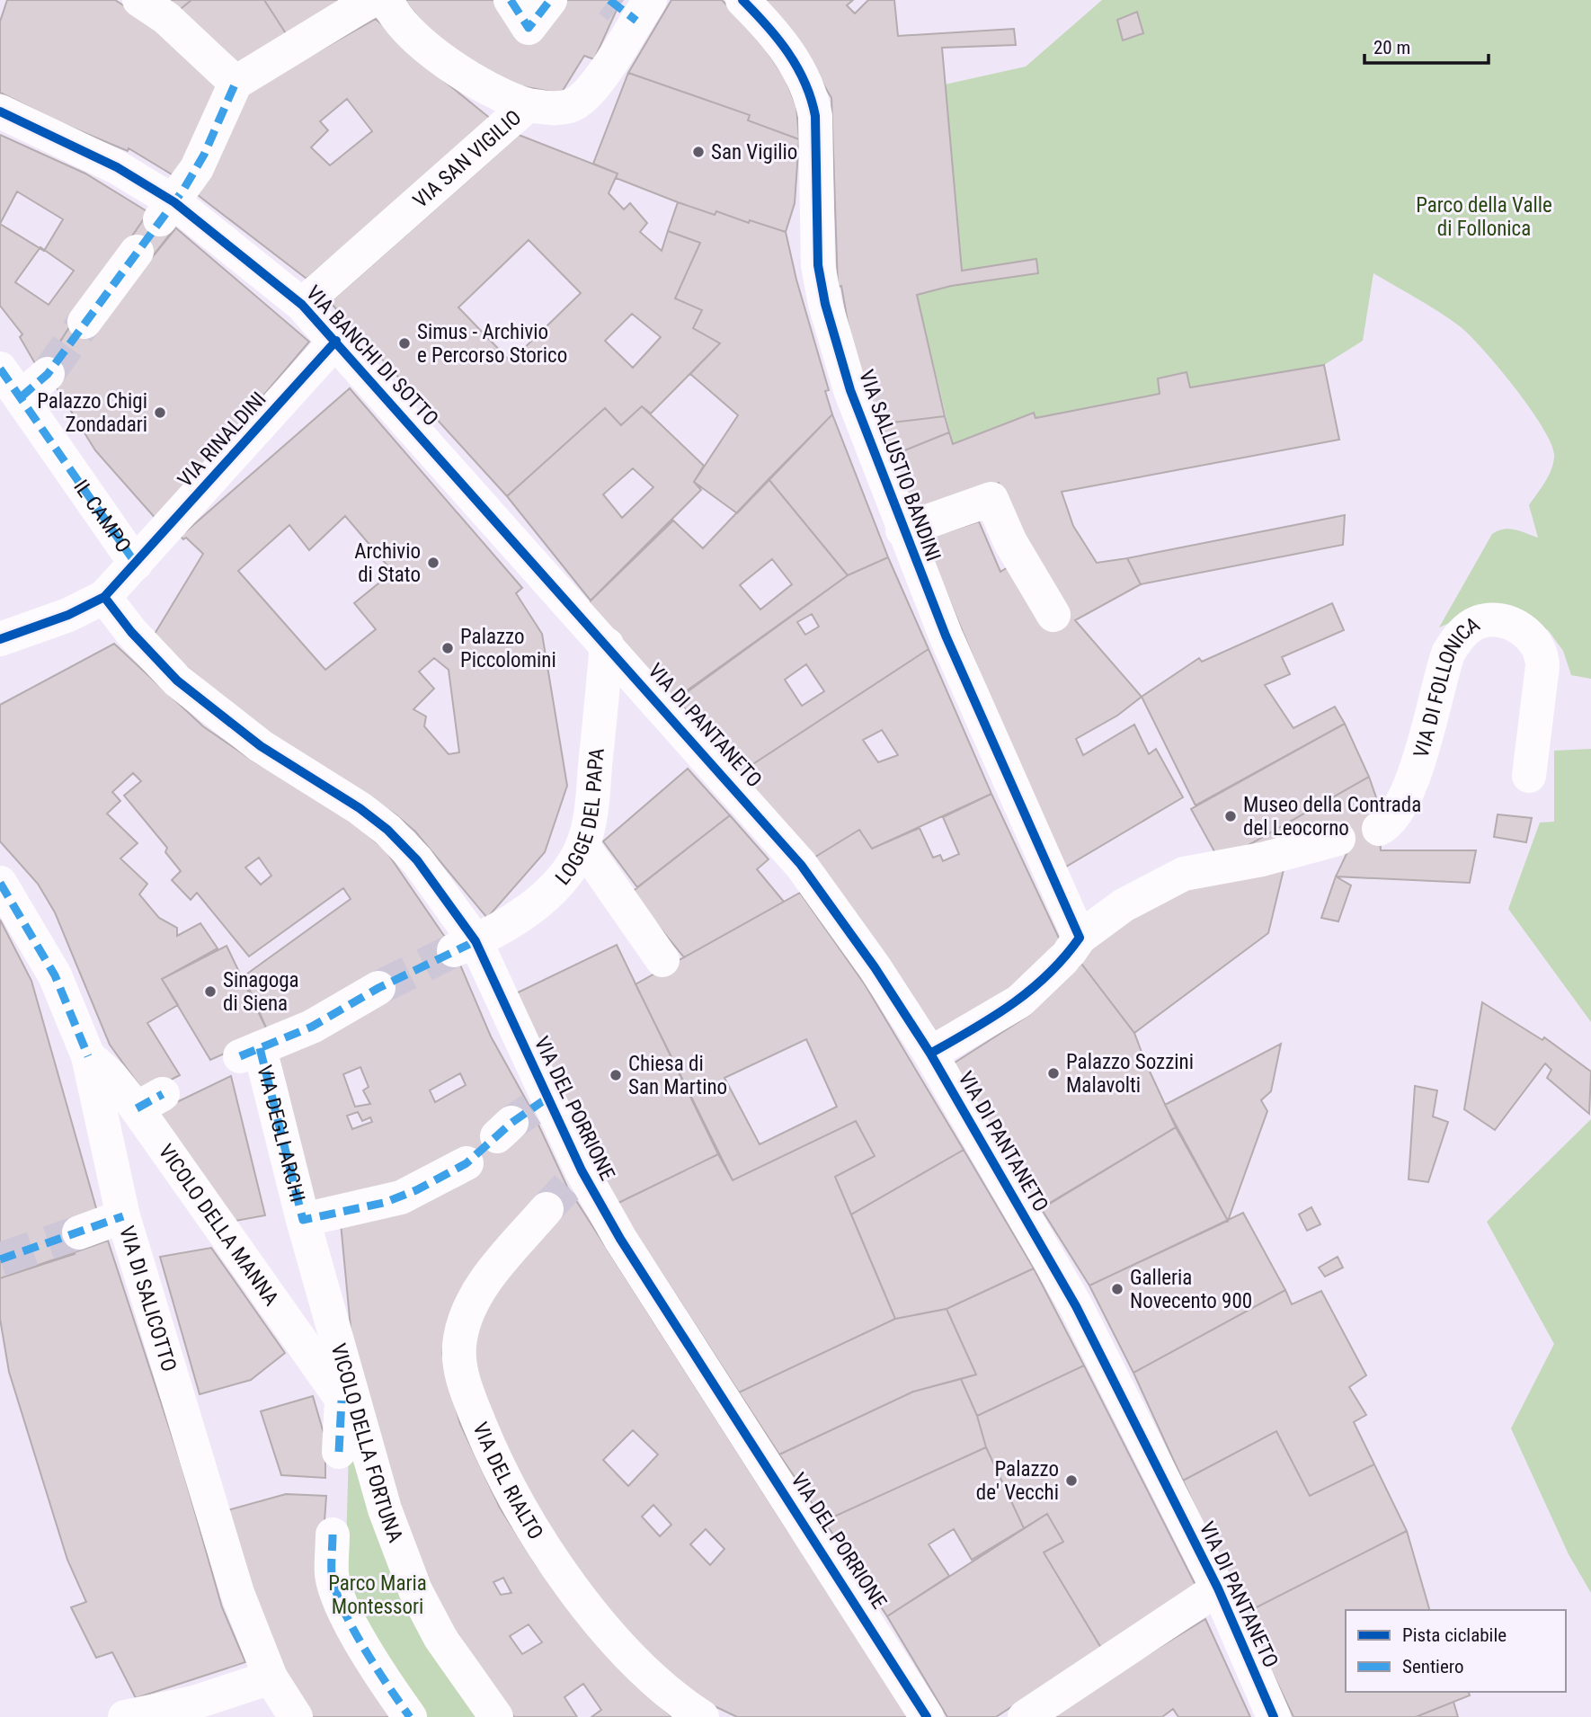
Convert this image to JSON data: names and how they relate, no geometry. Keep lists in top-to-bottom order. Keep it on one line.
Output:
{"streets":{"street":["VIA SAN VIGILIO","VIA BANCHI DI SOTTO","VIA RINALDINI","VIA SALLUSTIO BANDINI","IL CAMPO","VIA DI FOLLONICA","VIA DI PANTANETO","LOGGE DEL PAPA","VIA DEL PORRIONE","VIA DEGLI ARCHI","VICOLO DELLA MANNA","VIA DI SALICOTTO","VICOLO DELLA FORTUNA","VIA DEL RIALTO"]},"crossings":[["VIA SAN VIGILIO","VIA BANCHI DI SOTTO"],["VIA BANCHI DI SOTTO","VIA RINALDINI"],["VIA BANCHI DI SOTTO","VIA DI PANTANETO"],["VIA BANCHI DI SOTTO","LOGGE DEL PAPA"],["VIA RINALDINI","IL CAMPO"],["IL CAMPO","VIA DEL PORRIONE"],["VIA DI PANTANETO","LOGGE DEL PAPA"],["LOGGE DEL PAPA","VIA DEL PORRIONE"],["VIA DEL PORRIONE","VIA DEL RIALTO"],["VIA DEGLI ARCHI","VICOLO DELLA FORTUNA"],["VICOLO DELLA MANNA","VIA DI SALICOTTO"],["VICOLO DELLA MANNA","VICOLO DELLA FORTUNA"]],"parks":["Parco della Valle di Follonica","Parco Maria Montessori"],"places":["San Vigilio","Simus - Archivio e Percorso Storico","Palazzo Chigi Zondadari","Archivio di Stato","Palazzo Piccolomini","Museo della Contrada del Leocorno","Sinagoga di Siena","Palazzo Sozzini Malavolti","Chiesa di San Martino","Galleria Novecento 900","Palazzo de' Vecchi"],"legend":["Pista ciclabile","Sentiero"],"scale_bar":"20 m"}
